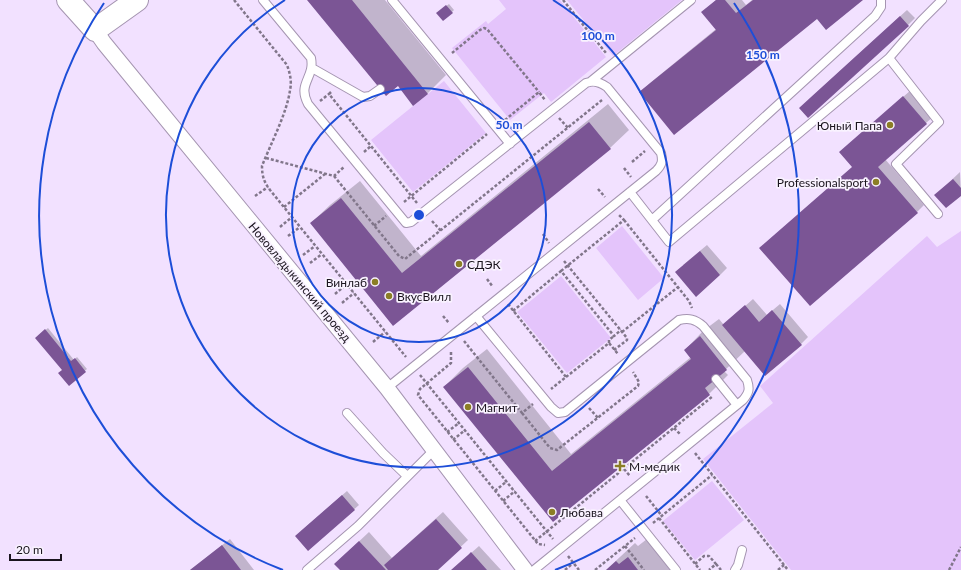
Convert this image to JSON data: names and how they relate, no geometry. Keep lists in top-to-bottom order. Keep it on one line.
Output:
{"streets":{"street":["Нововладыкинский проезд"]},"places":{"other":["Юный Папа","Professionalsport","СДЭК","Винлаб","ВкусВилл","Магнит","Любава"],"health":["М-медик"]},"scale_bar":"20 m","rings":["100 m","150 m","50 m"]}
